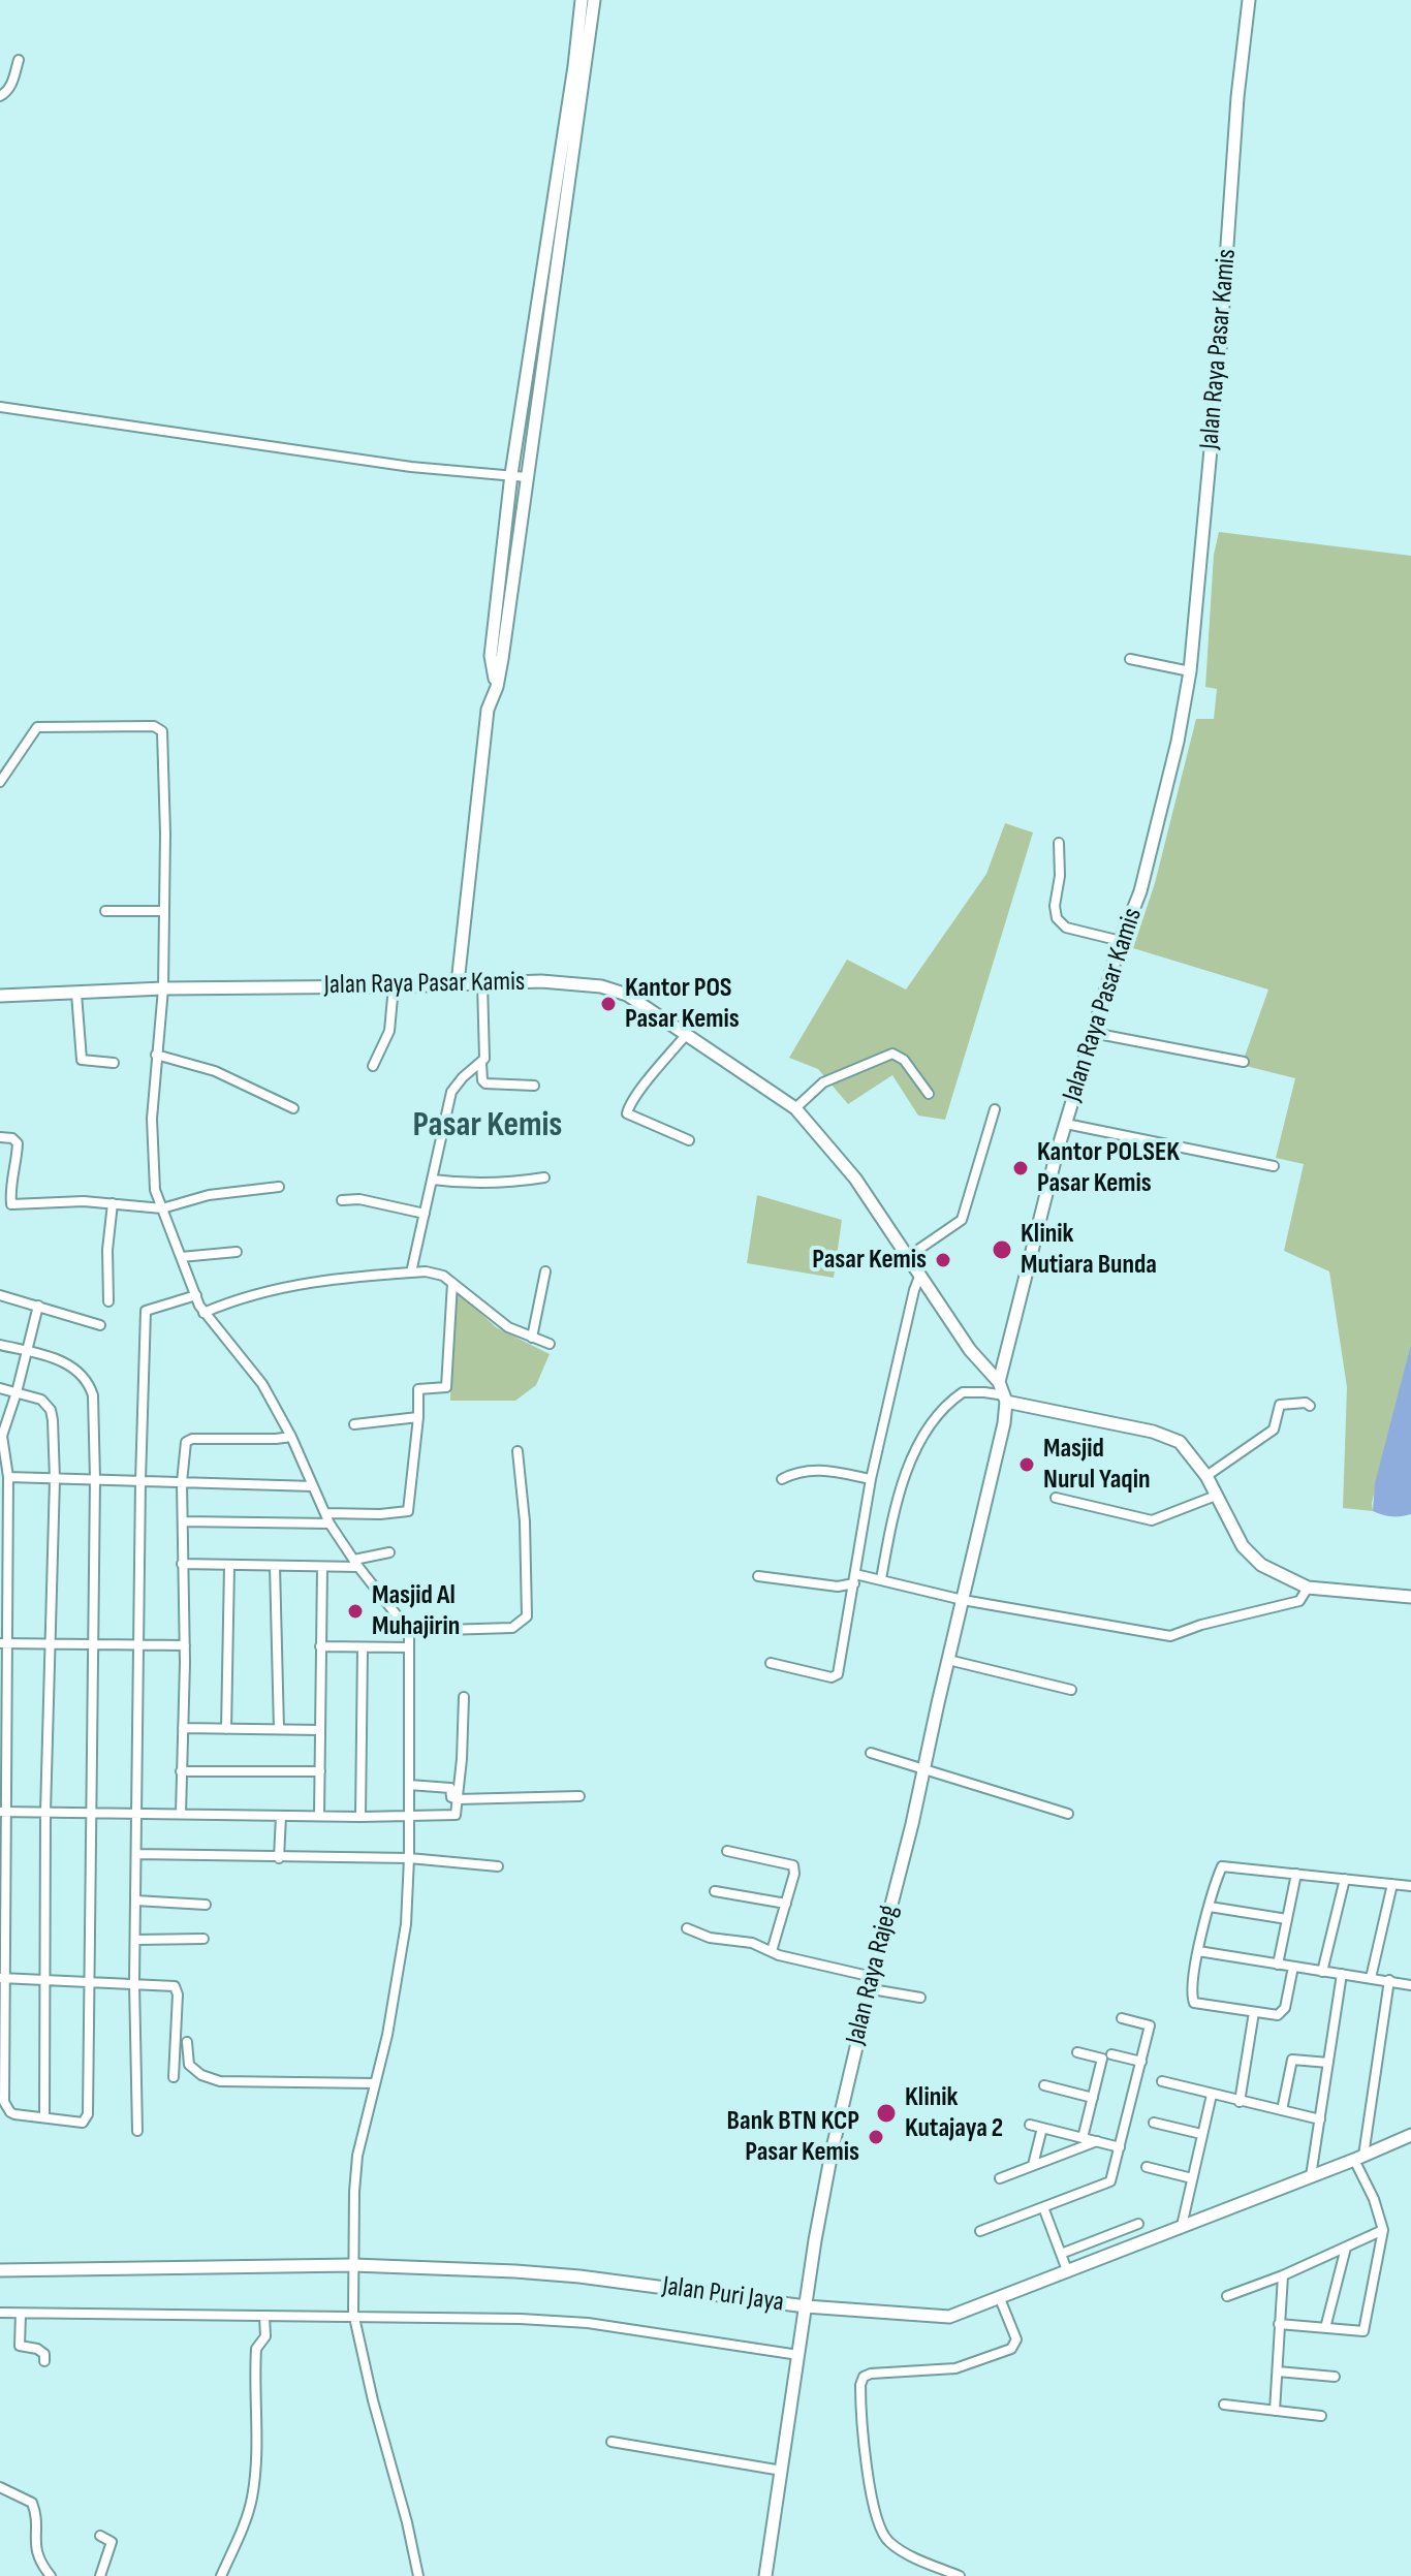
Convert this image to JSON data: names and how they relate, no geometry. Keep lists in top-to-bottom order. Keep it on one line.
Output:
{"streets":{"main road":["Jalan Raya Pasar Kamis","Jalan Raya Rajeg","Jalan Puri Jaya"]},"crossings":[["Jalan Raya Rajeg","Jalan Puri Jaya"]],"districts":["Pasar Kemis"],"places":["Kantor POS Pasar Kemis","Kantor POLSEK Pasar Kemis","Klinik Mutiara Bunda","Pasar Kemis","Masjid Nurul Yaqin","Masjid Al Muhajirin","Klinik Kutajaya 2","Bank BTN KCP Pasar Kemis"]}
